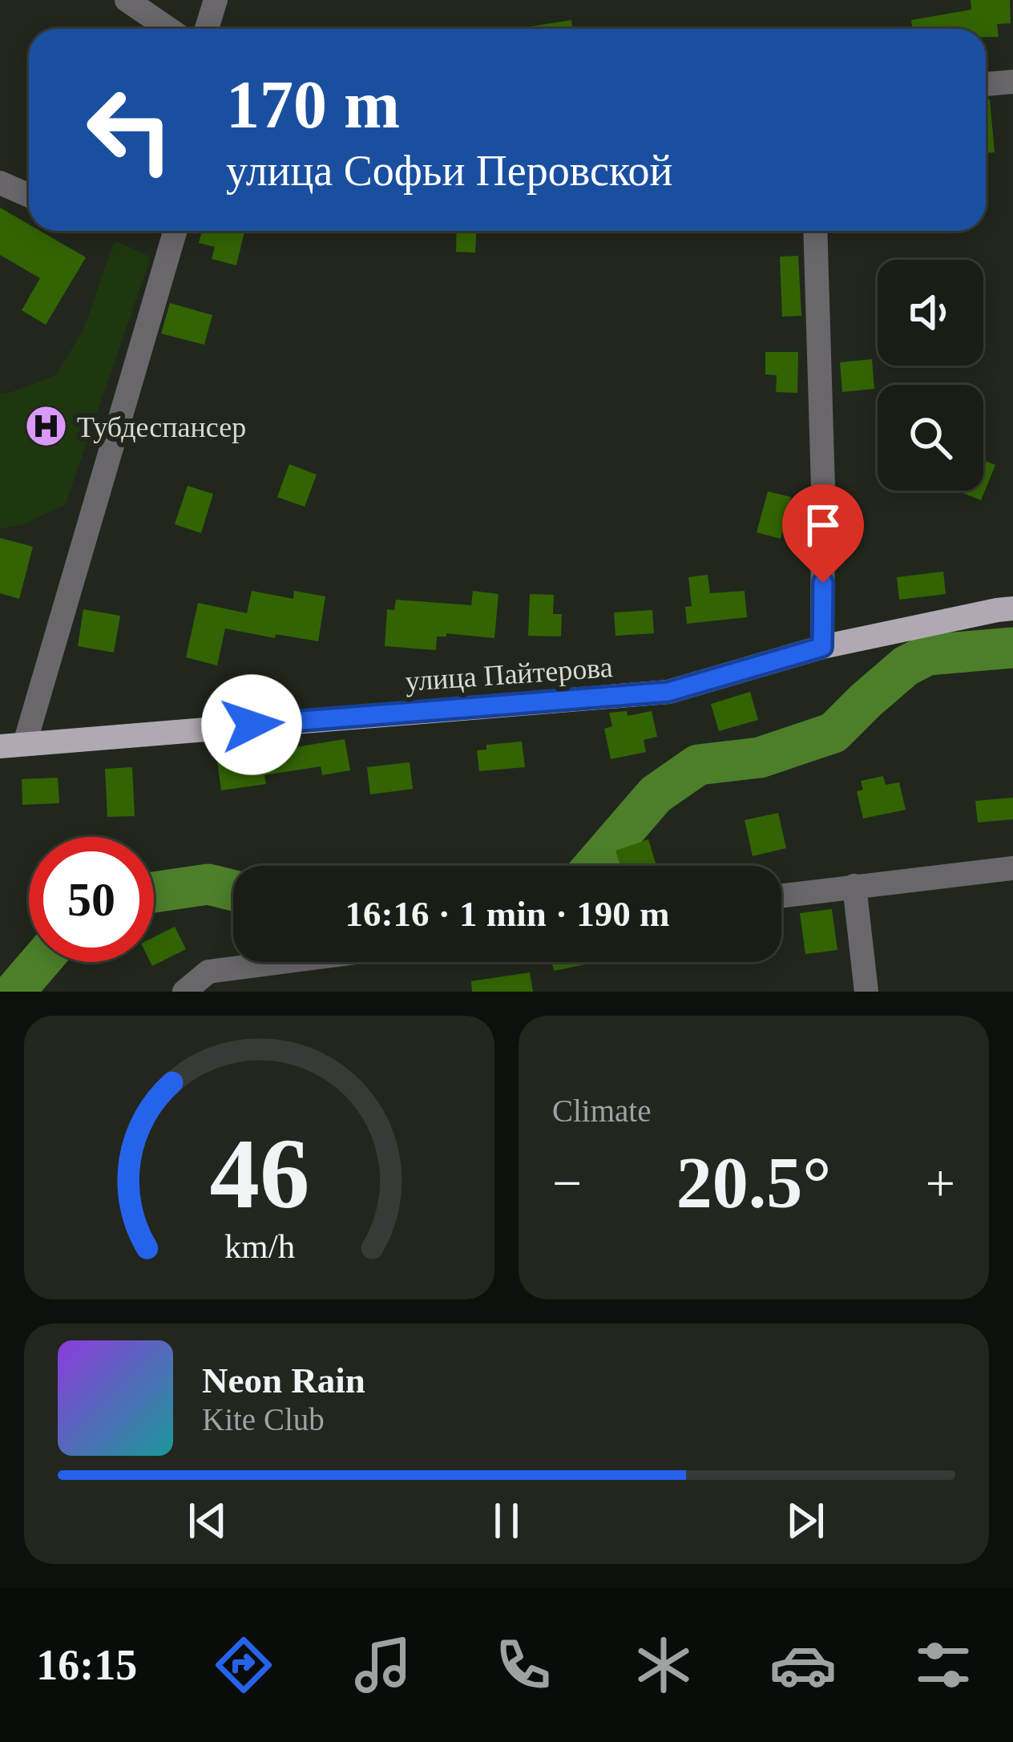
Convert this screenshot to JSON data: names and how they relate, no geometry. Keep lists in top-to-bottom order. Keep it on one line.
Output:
{"streets":{"main road":["улица Пайтерова"]},"places":{"hospital":["Тубдеспансер"]},"page":{"turn":["170 m","улица Софьи Перовской"],"limit":"50","trip":"16:16 · 1 min · 190 m","tile":"Climate","heat":["−","20.5°","+"],"song":["Neon Rain","Kite Club"],"tabs":"16:15","gauge":["46","km/h"]}}
